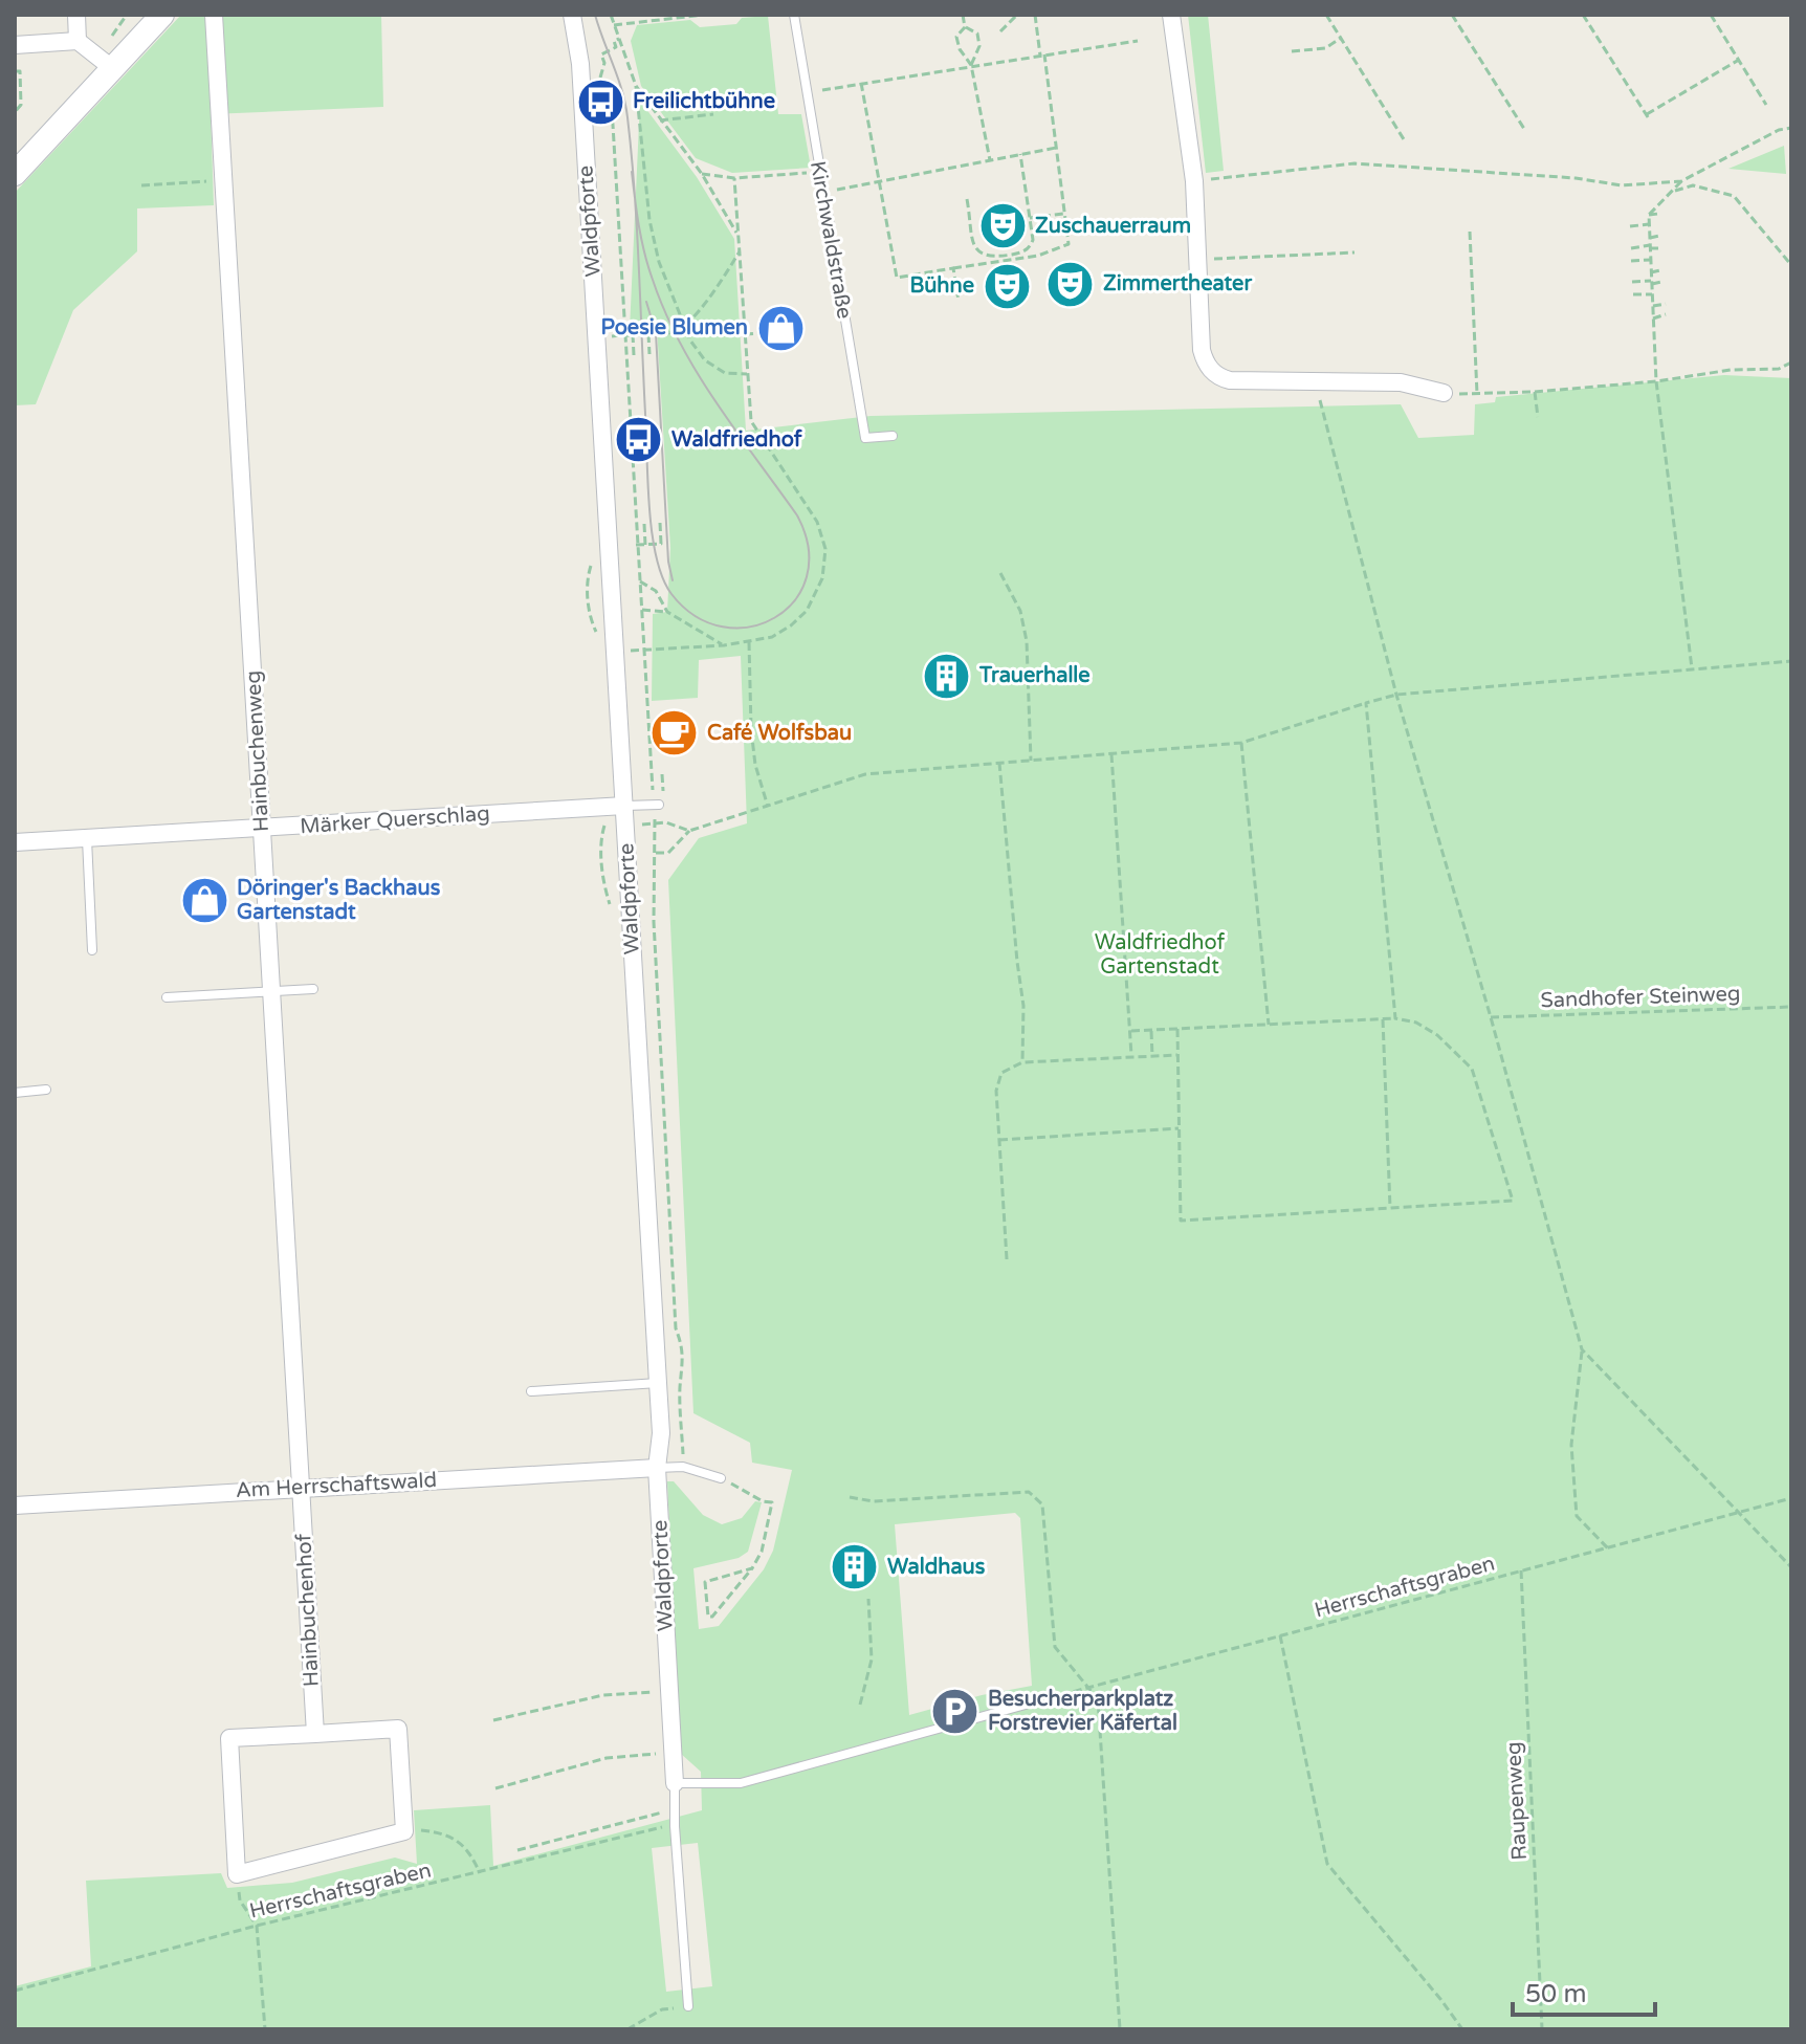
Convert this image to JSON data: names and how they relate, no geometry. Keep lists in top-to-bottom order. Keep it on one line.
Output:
{"streets":{"street":["Waldpforte","Hainbuchenweg","Märker Querschlag","Am Herrschaftswald","Hainbuchenhof"],"lane":["Kirchwaldstraße"],"path":["Sandhofer Steinweg","Herrschaftsgraben","Raupenweg"]},"crossings":[["Waldpforte","Märker Querschlag"],["Waldpforte","Am Herrschaftswald"],["Hainbuchenweg","Märker Querschlag"],["Hainbuchenweg","Am Herrschaftswald"],["Hainbuchenweg","Hainbuchenhof"],["Am Herrschaftswald","Hainbuchenhof"],["Herrschaftsgraben","Raupenweg"]],"parks":["Waldfriedhof Gartenstadt"],"places":{"bus stop":["Freilichtbühne","Waldfriedhof"],"theatre":["Zuschauerraum","Zimmertheater","Bühne"],"shop":["Poesie Blumen","Döringer's Backhaus Gartenstadt"],"building":["Trauerhalle","Waldhaus"],"cafe":["Café Wolfsbau"],"parking":["Besucherparkplatz Forstrevier Käfertal"]},"scale_bar":"50 m"}
